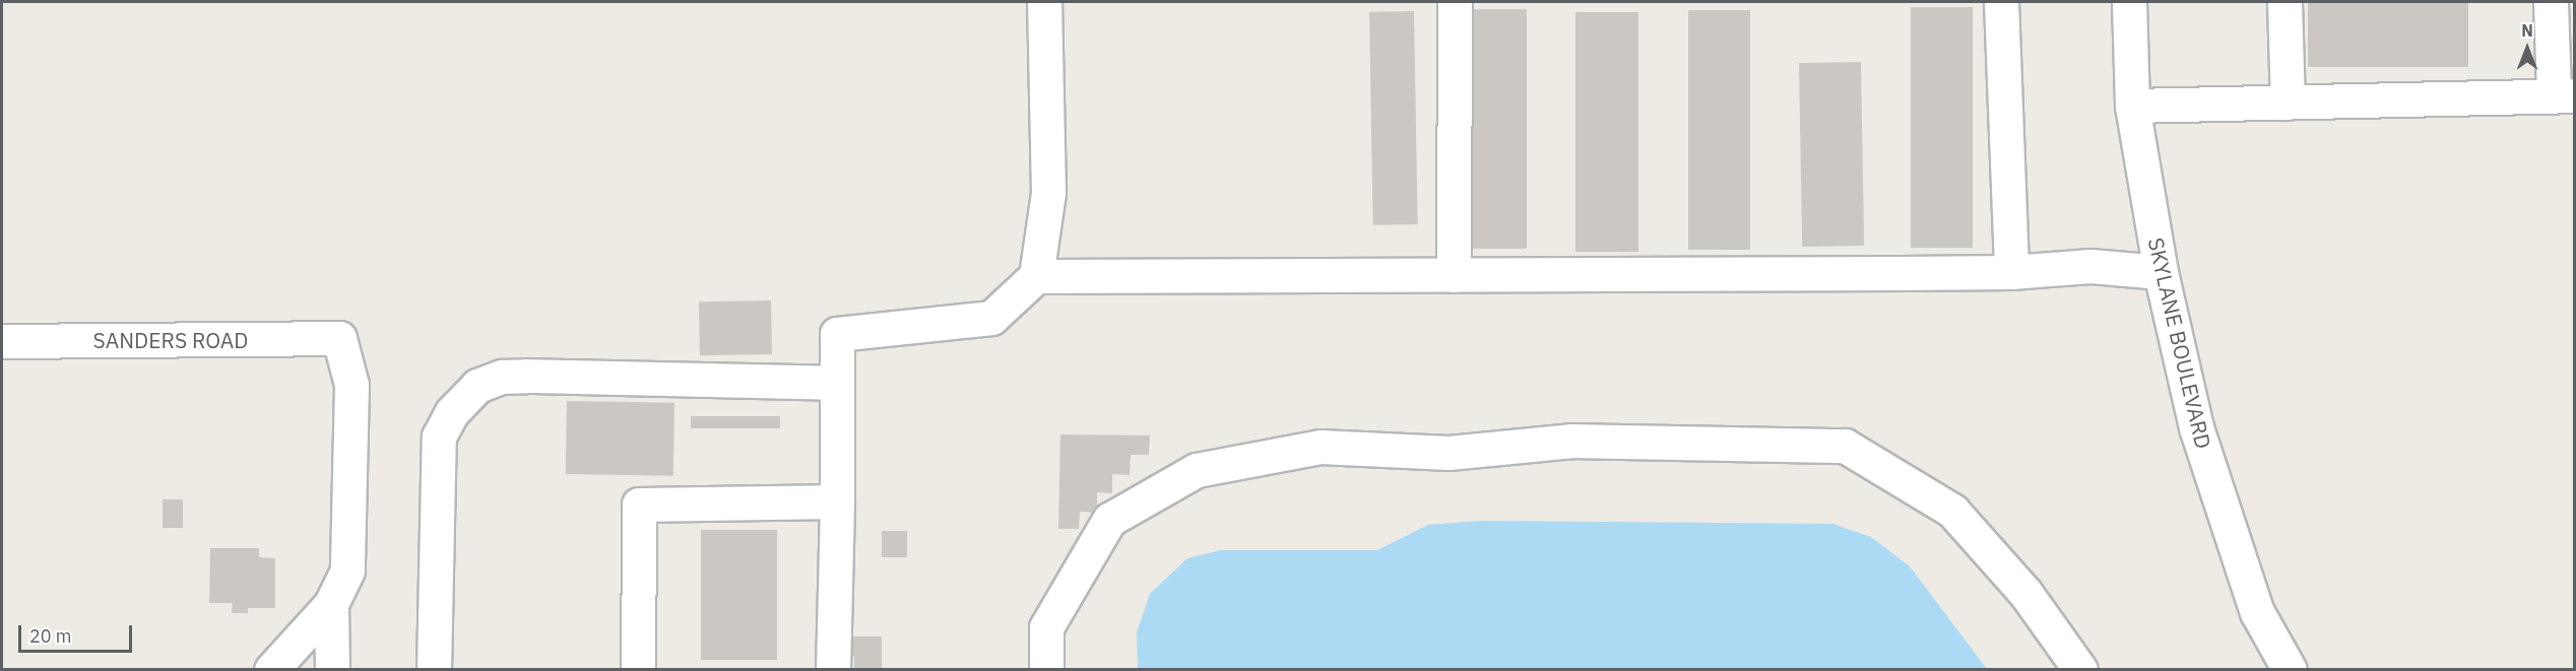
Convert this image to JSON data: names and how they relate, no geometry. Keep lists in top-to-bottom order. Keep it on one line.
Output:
{"streets":{"street":["SANDERS ROAD","SKYLANE BOULEVARD"]},"scale_bar":"20 m","north":"top"}
